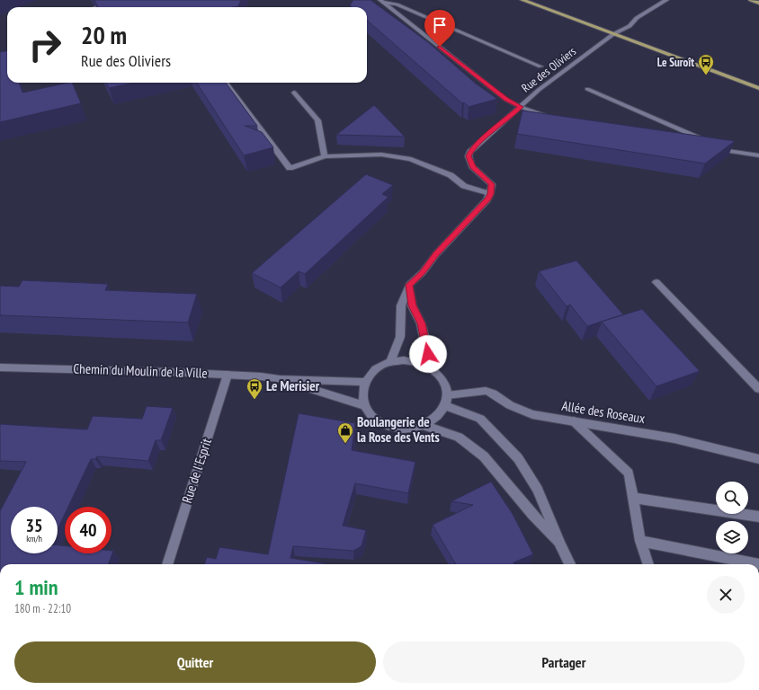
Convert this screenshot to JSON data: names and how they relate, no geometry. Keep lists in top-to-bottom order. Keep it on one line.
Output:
{"streets":{"street":["Rue des Oliviers","Chemin du Moulin de la Ville","Allée des Roseaux","Rue de l'Esprit"]},"crossings":[["Chemin du Moulin de la Ville","Allée des Roseaux"],["Chemin du Moulin de la Ville","Rue de l'Esprit"]],"places":{"bus stop":["Le Suroît","Le Merisier"],"shop":["Boulangerie de la Rose des Vents"]},"page":{"turn":["20 m","Rue des Oliviers"],"speed":"35 km/h","limit":"40","heading":["1 min","180 m · 22:10"],"buttons":["Quitter","Partager"]}}
